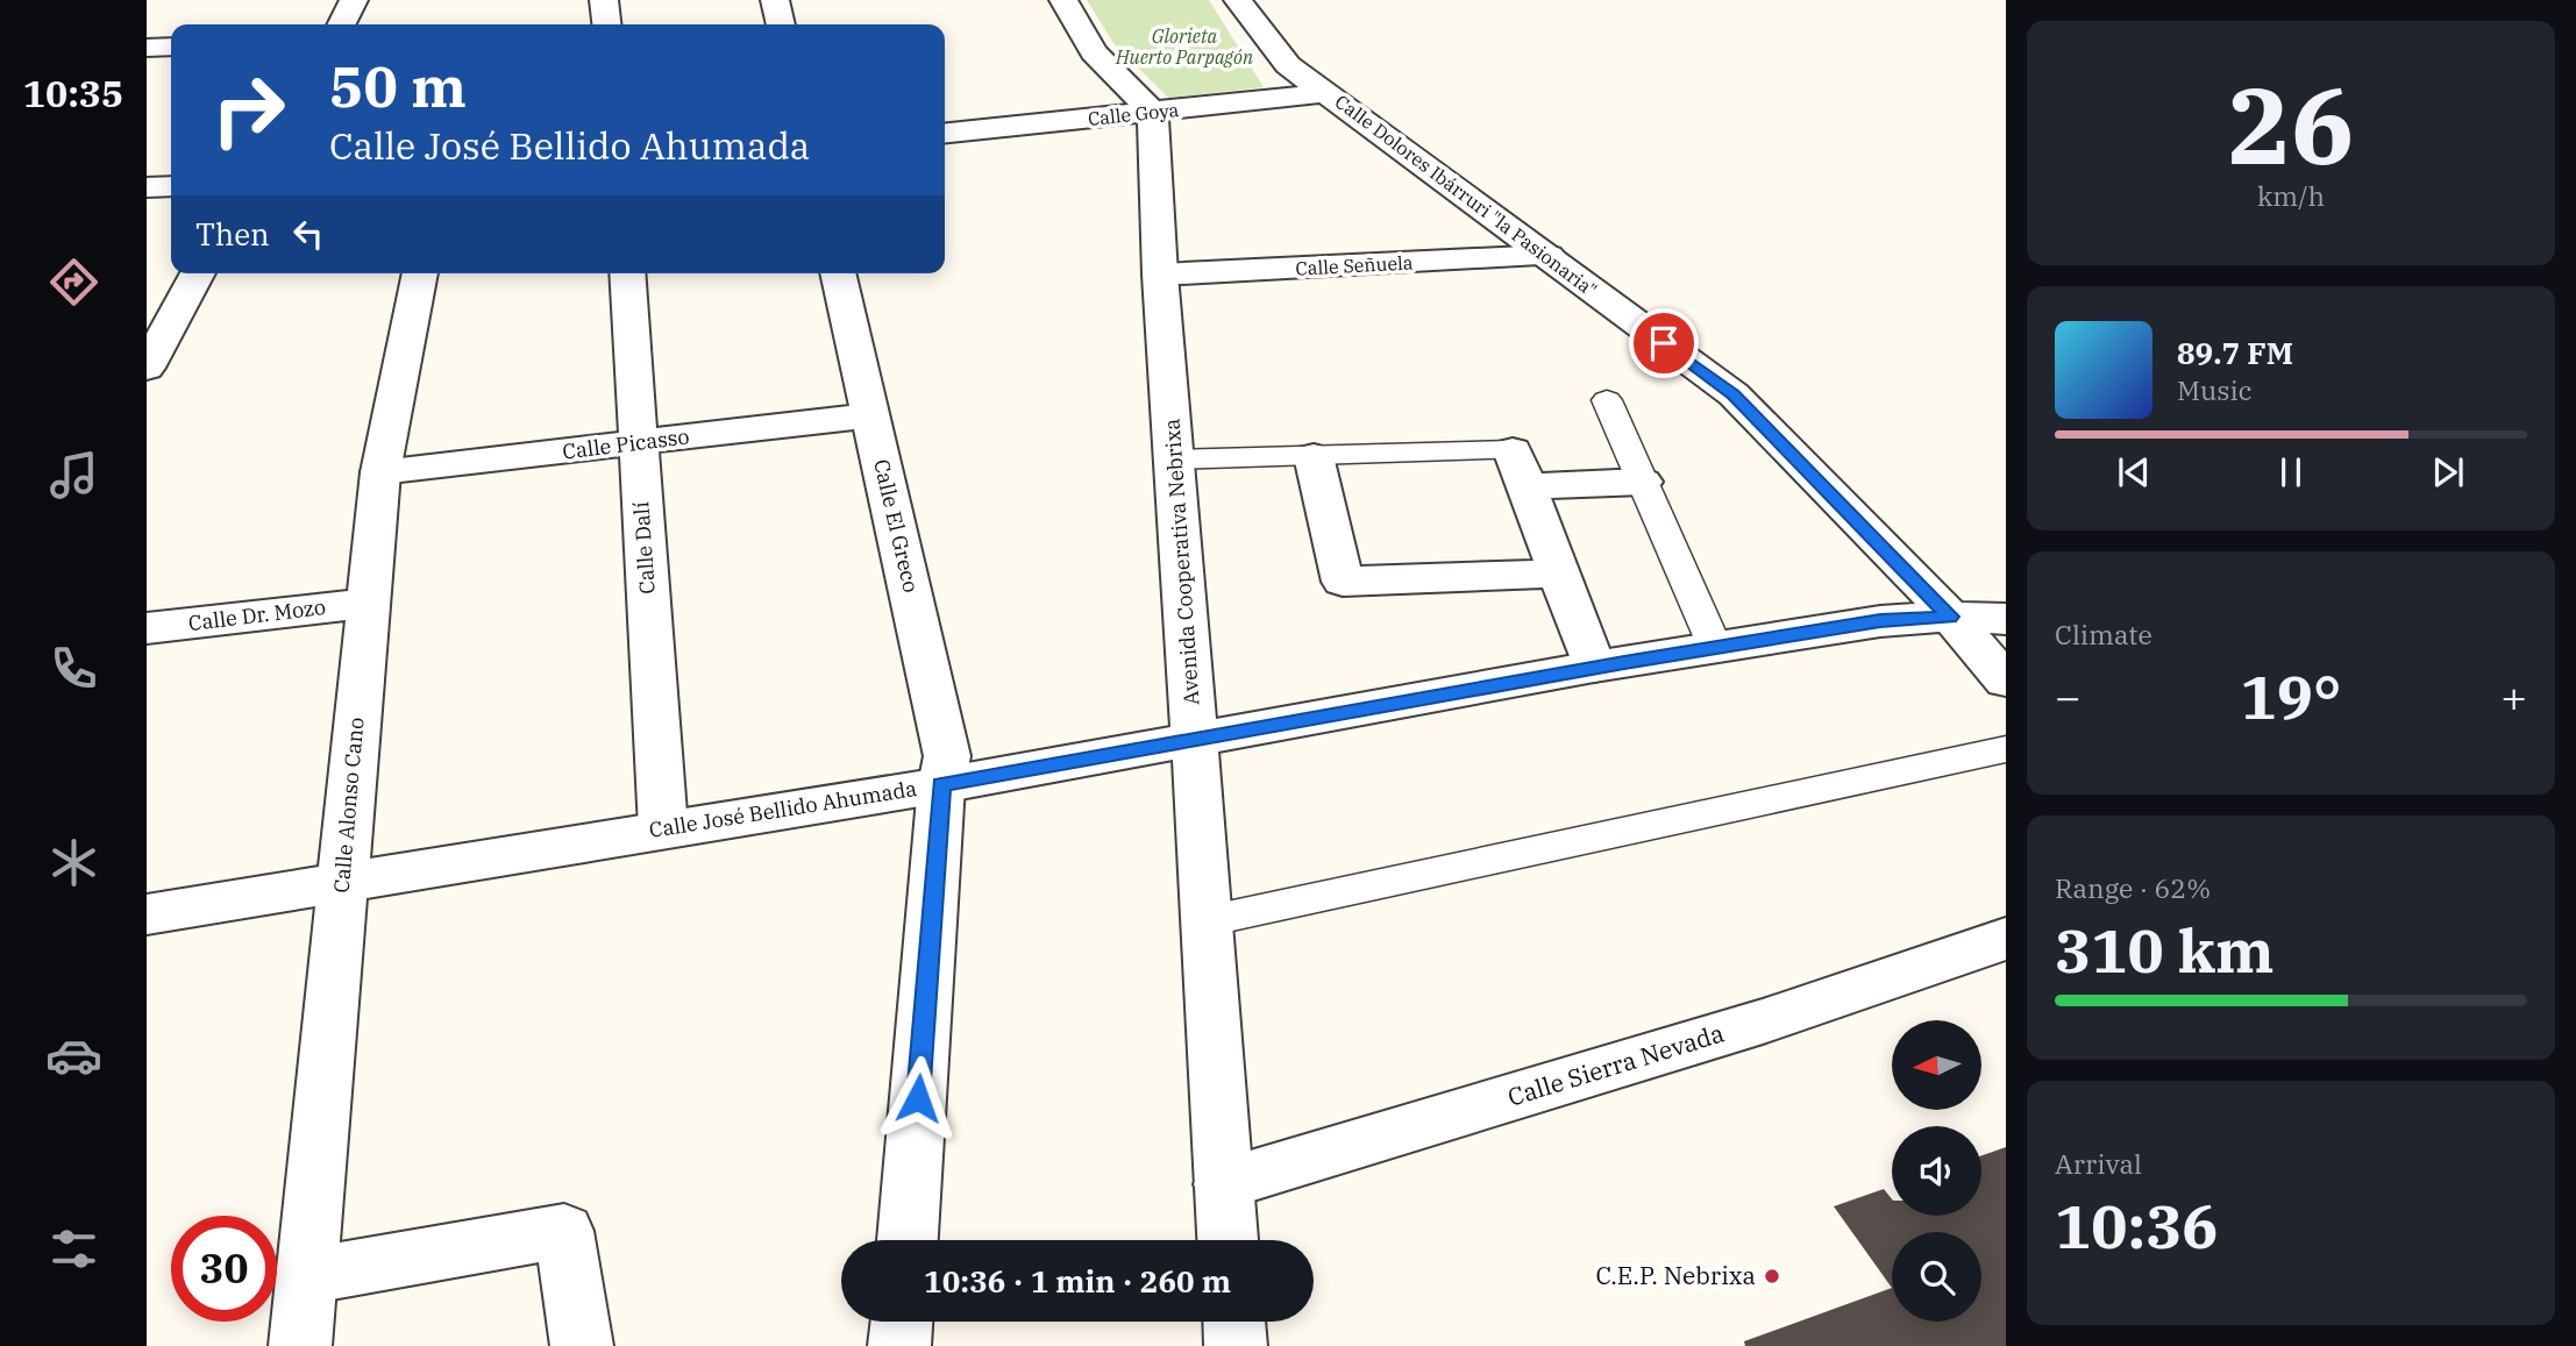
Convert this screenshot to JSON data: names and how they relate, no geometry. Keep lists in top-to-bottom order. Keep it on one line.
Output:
{"streets":{"street":["Calle Goya","Calle Dolores Ibárruri \"la Pasionaria\"","Calle Señuela","Calle Picasso","Calle El Greco","Calle Dalí","Avenida Cooperativa Nebrixa","Calle Dr. Mozo","Calle Alonso Cano","Calle José Bellido Ahumada","Calle Sierra Nevada"]},"crossings":[["Calle Goya","Calle Dolores Ibárruri \"la Pasionaria\""],["Calle Goya","Avenida Cooperativa Nebrixa"],["Calle Dolores Ibárruri \"la Pasionaria\"","Calle Señuela"],["Calle Dolores Ibárruri \"la Pasionaria\"","Calle José Bellido Ahumada"],["Calle Señuela","Avenida Cooperativa Nebrixa"],["Calle Picasso","Calle El Greco"],["Calle Picasso","Calle Dalí"],["Calle Picasso","Calle Alonso Cano"],["Calle El Greco","Calle José Bellido Ahumada"],["Calle Dalí","Calle José Bellido Ahumada"],["Avenida Cooperativa Nebrixa","Calle José Bellido Ahumada"],["Avenida Cooperativa Nebrixa","Calle Sierra Nevada"],["Calle Dr. Mozo","Calle Alonso Cano"],["Calle Alonso Cano","Calle José Bellido Ahumada"]],"parks":["Glorieta Huerto Parpagón"],"places":["C.E.P. Nebrixa"],"north":"left","page":{"tabs":"10:35","tile":[["26","km/h"],"Climate",["Range · 62%","310 km"],["Arrival","10:36"]],"turn":["50 m","Calle José Bellido Ahumada"],"then":"Then","song":["89.7 FM","Music"],"heat":["−","19°","+"],"limit":"30","trip":"10:36 · 1 min · 260 m"}}
